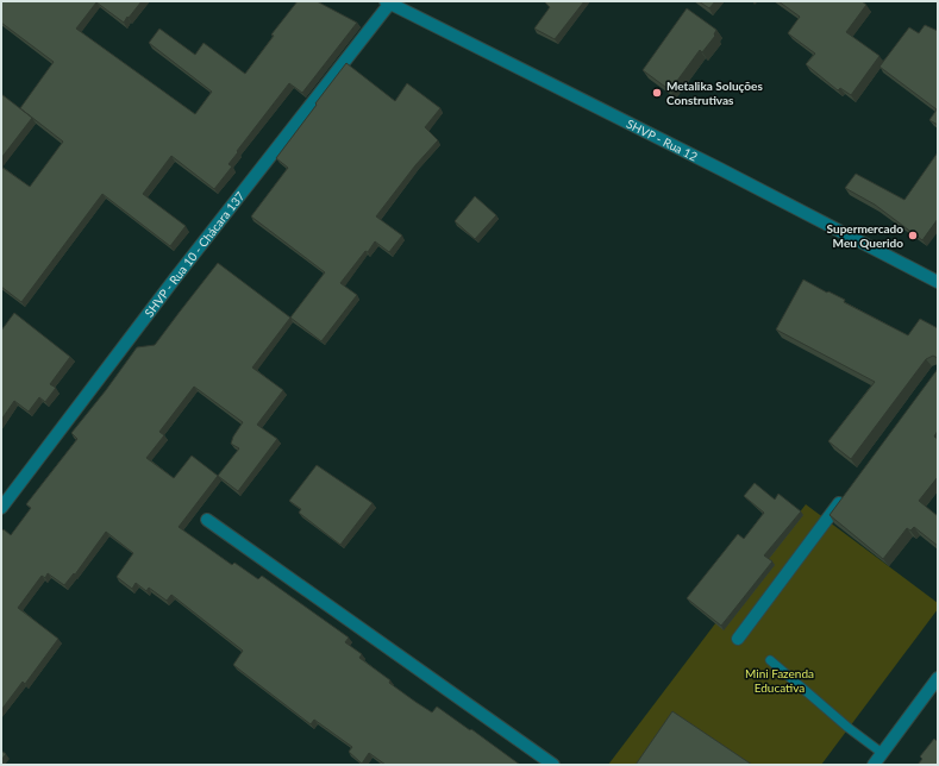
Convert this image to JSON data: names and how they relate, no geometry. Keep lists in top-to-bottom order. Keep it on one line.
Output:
{"streets":{"street":["SHVP - Rua 12","SHVP - Rua 10 - Chácara 137"]},"crossings":[["SHVP - Rua 12","SHVP - Rua 10 - Chácara 137"]],"parks":["Mini Fazenda Educativa"],"places":["Metalika Soluções Construtivas","Supermercado Meu Querido"]}
